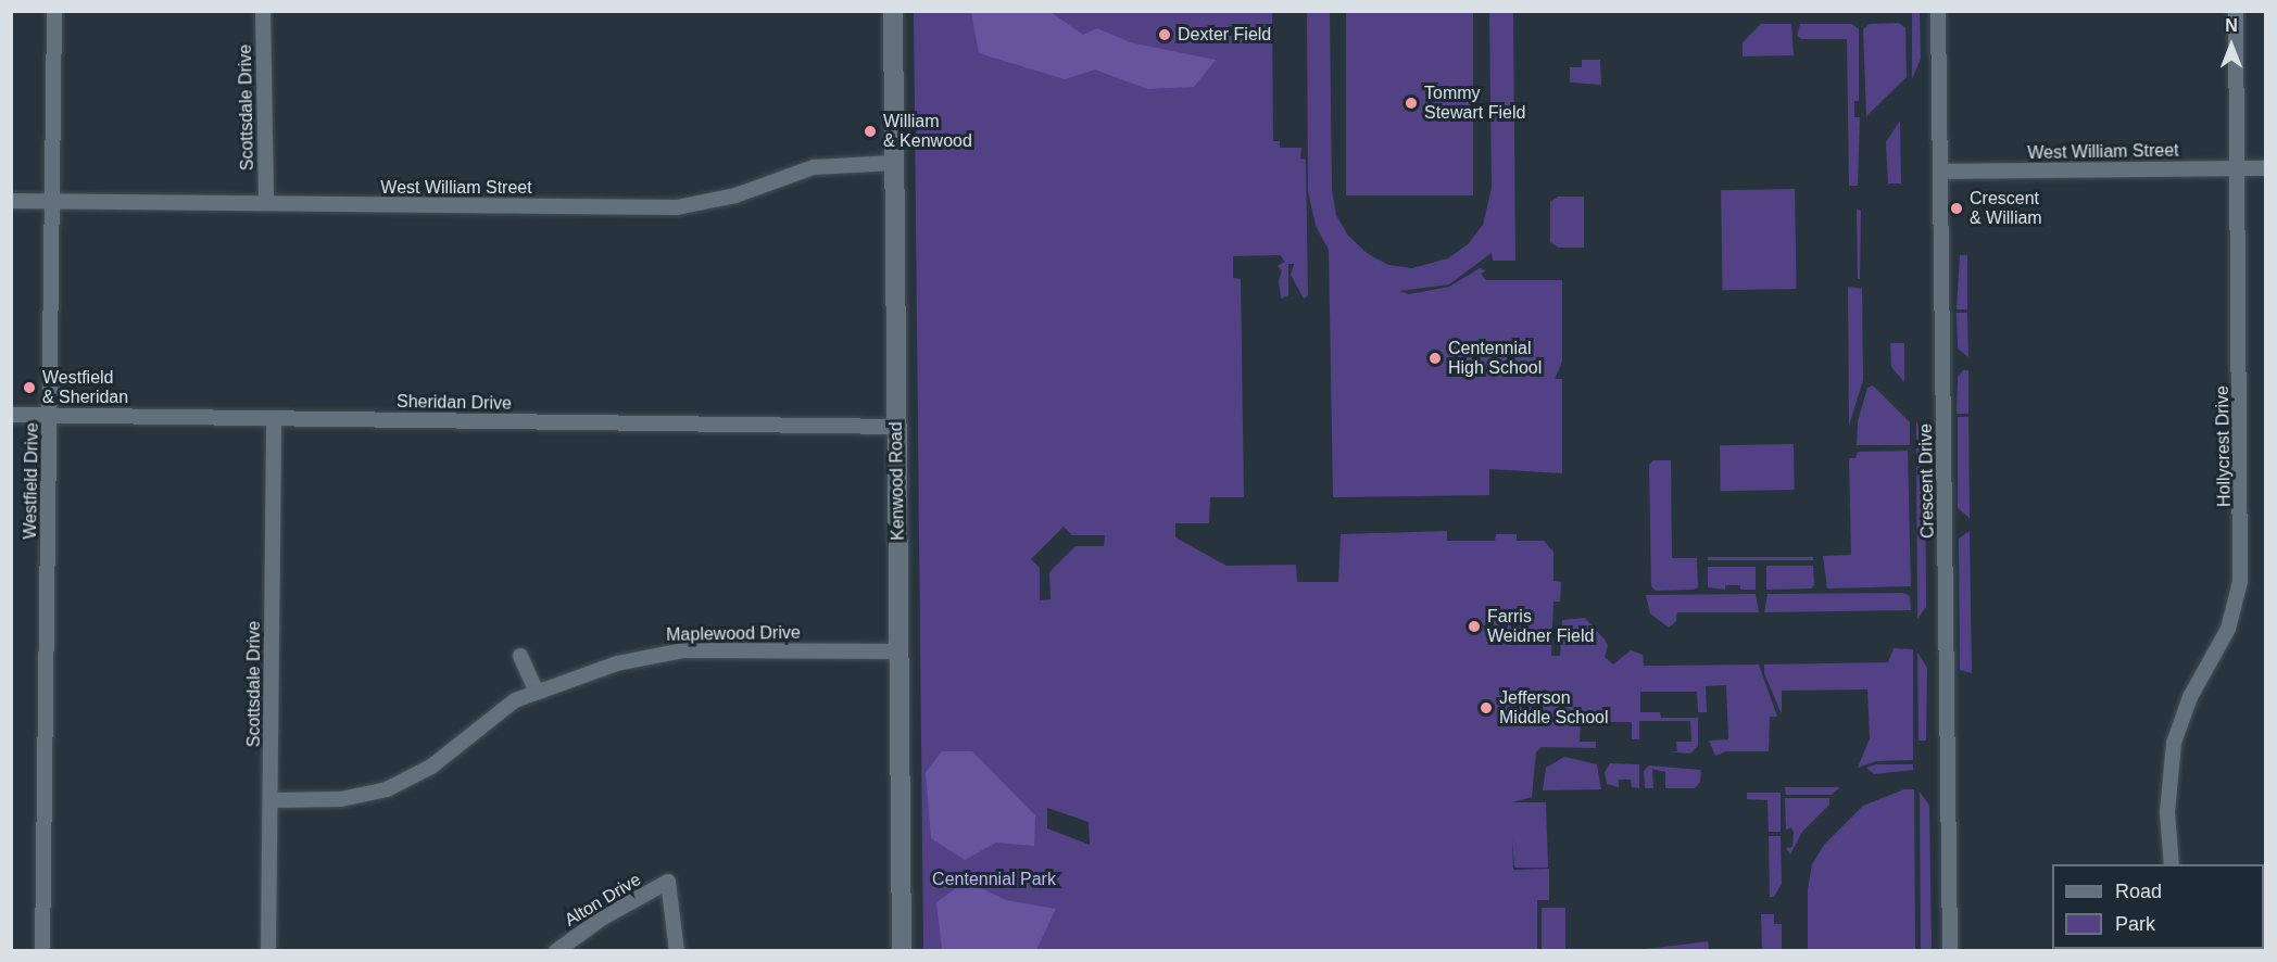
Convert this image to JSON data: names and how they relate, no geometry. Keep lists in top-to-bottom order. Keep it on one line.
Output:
{"streets":{"street":["Scottsdale Drive","West William Street","Sheridan Drive","Hollycrest Drive","Westfield Drive","Kenwood Road","Crescent Drive","Maplewood Drive","Alton Drive"]},"crossings":[["Scottsdale Drive","West William Street"],["Scottsdale Drive","Sheridan Drive"],["Scottsdale Drive","Maplewood Drive"],["West William Street","Hollycrest Drive"],["West William Street","Westfield Drive"],["West William Street","Kenwood Road"],["West William Street","Crescent Drive"],["Sheridan Drive","Westfield Drive"],["Sheridan Drive","Kenwood Road"],["Kenwood Road","Maplewood Drive"]],"parks":["Centennial Park"],"places":["Dexter Field","Tommy Stewart Field","William & Kenwood","Crescent & William","Centennial High School","Westfield & Sheridan","Farris Weidner Field","Jefferson Middle School"],"legend":["Road","Park"],"north":"top"}
